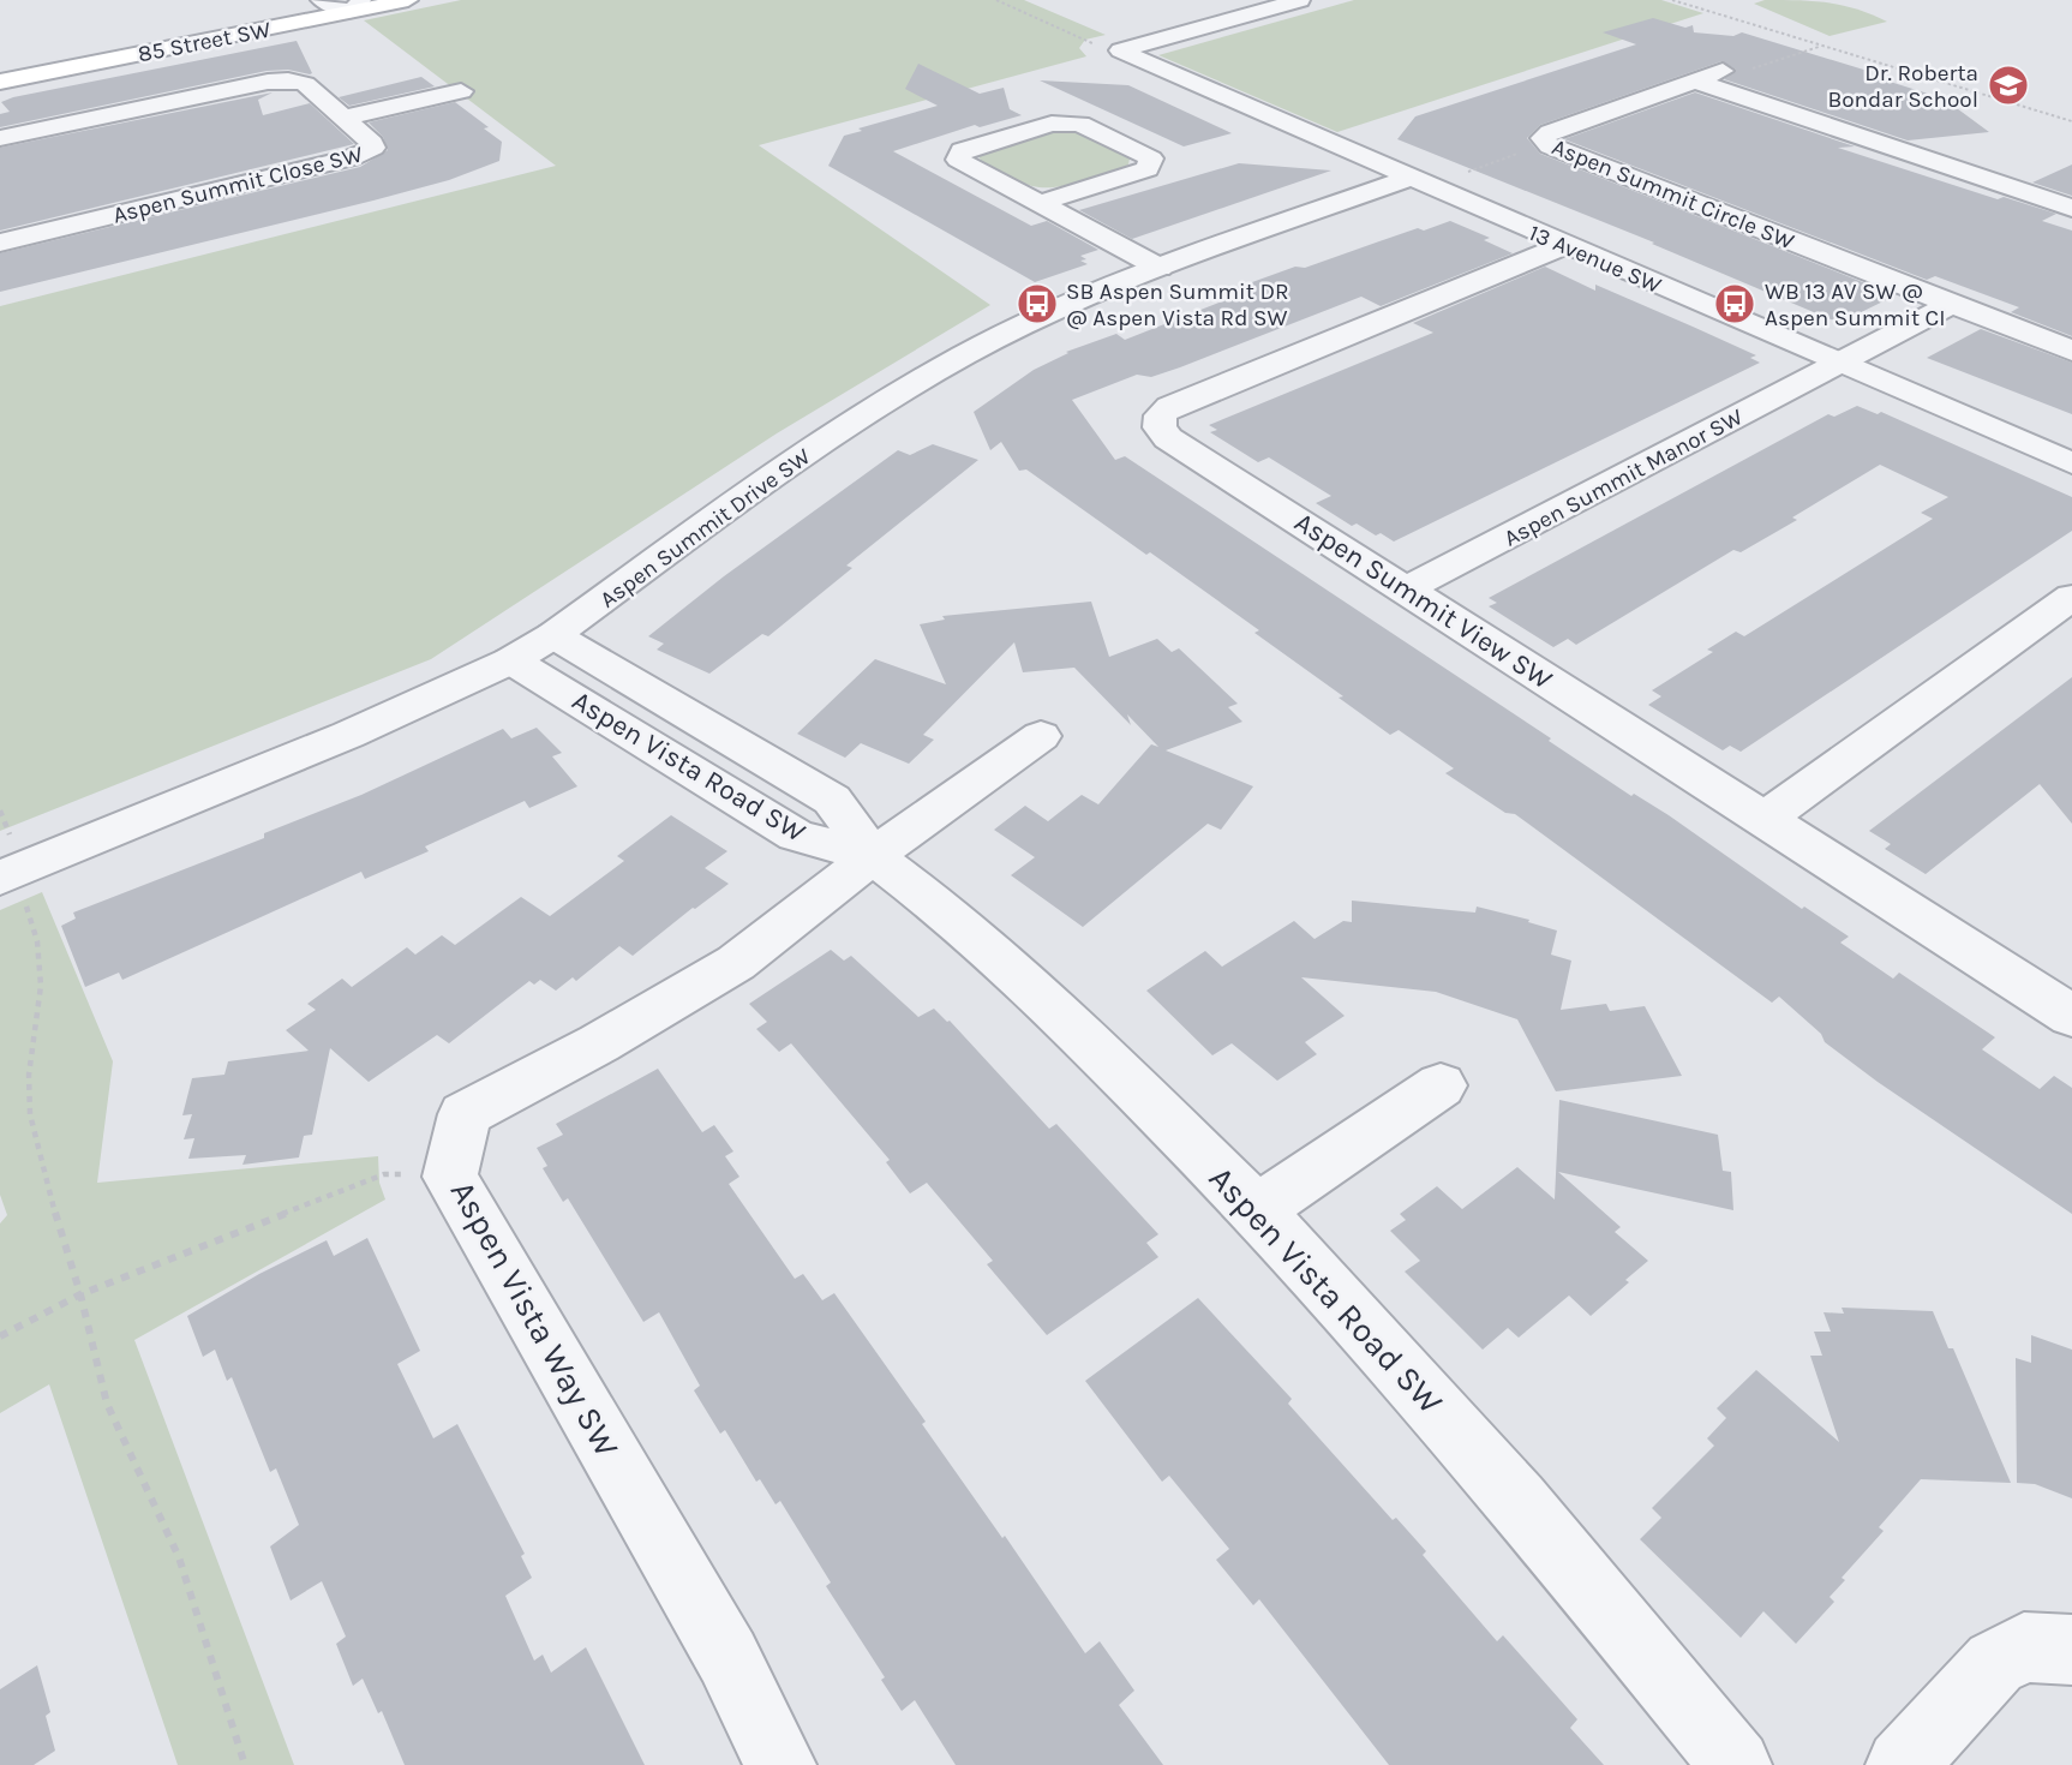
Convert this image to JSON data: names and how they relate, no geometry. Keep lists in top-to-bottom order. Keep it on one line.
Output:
{"streets":{"main road":["85 Street SW"],"street":["Aspen Summit Close SW","Aspen Summit Circle SW","13 Avenue SW","Aspen Summit Manor SW","Aspen Summit Drive SW","Aspen Summit View SW","Aspen Vista Road SW","Aspen Vista Way SW"]},"crossings":[["13 Avenue SW","Aspen Summit Manor SW"],["13 Avenue SW","Aspen Summit Drive SW"],["13 Avenue SW","Aspen Summit View SW"],["Aspen Summit Manor SW","Aspen Summit View SW"],["Aspen Summit Drive SW","Aspen Vista Road SW"],["Aspen Vista Road SW","Aspen Vista Way SW"]],"places":{"school or university":["Dr. Roberta Bondar School"],"bus stop":["SB Aspen Summit DR @ Aspen Vista Rd SW","WB 13 AV SW @ Aspen Summit CI"]}}
